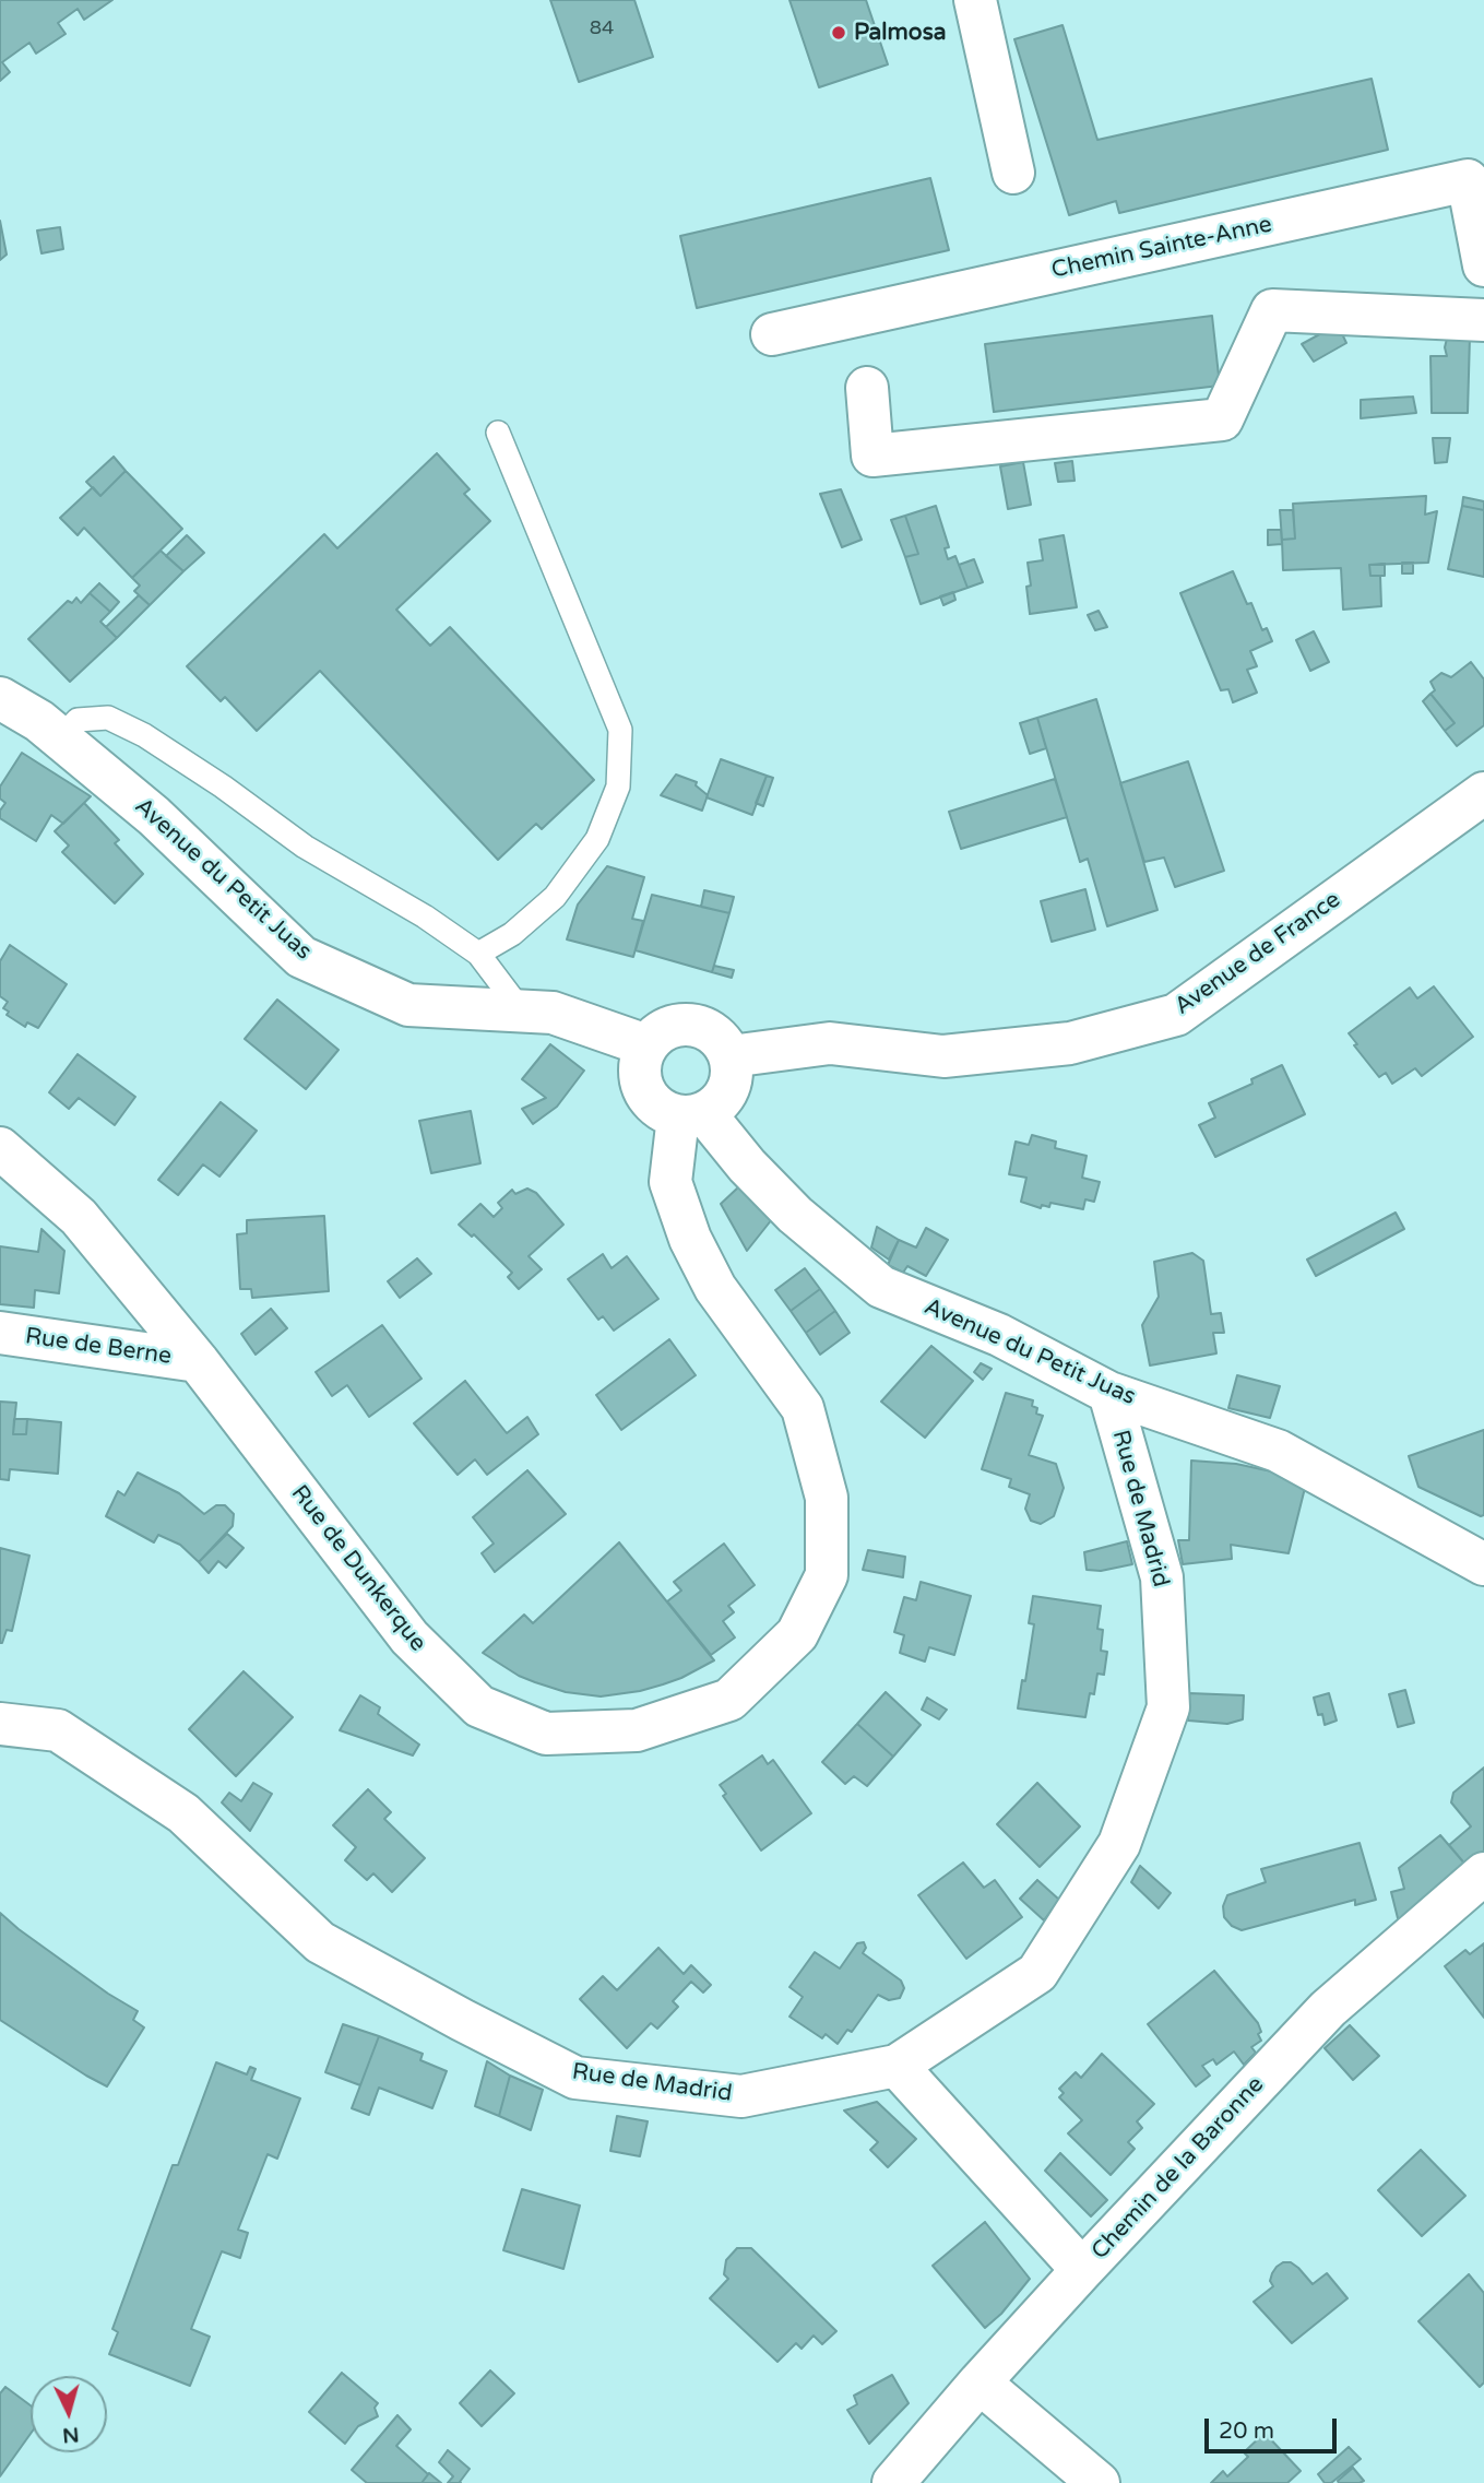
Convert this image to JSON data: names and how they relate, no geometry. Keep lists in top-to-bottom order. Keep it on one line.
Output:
{"streets":{"street":["Chemin Sainte-Anne","Avenue du Petit Juas","Avenue de France","Rue de Berne","Rue de Madrid","Rue de Dunkerque","Chemin de la Baronne"]},"crossings":[["Avenue du Petit Juas","Avenue de France"],["Avenue du Petit Juas","Rue de Madrid"],["Avenue du Petit Juas","Rue de Dunkerque"],["Avenue de France","Rue de Dunkerque"],["Rue de Berne","Rue de Dunkerque"]],"places":["Palmosa"],"house_numbers":["84"],"scale_bar":"20 m","north":"bottom"}
